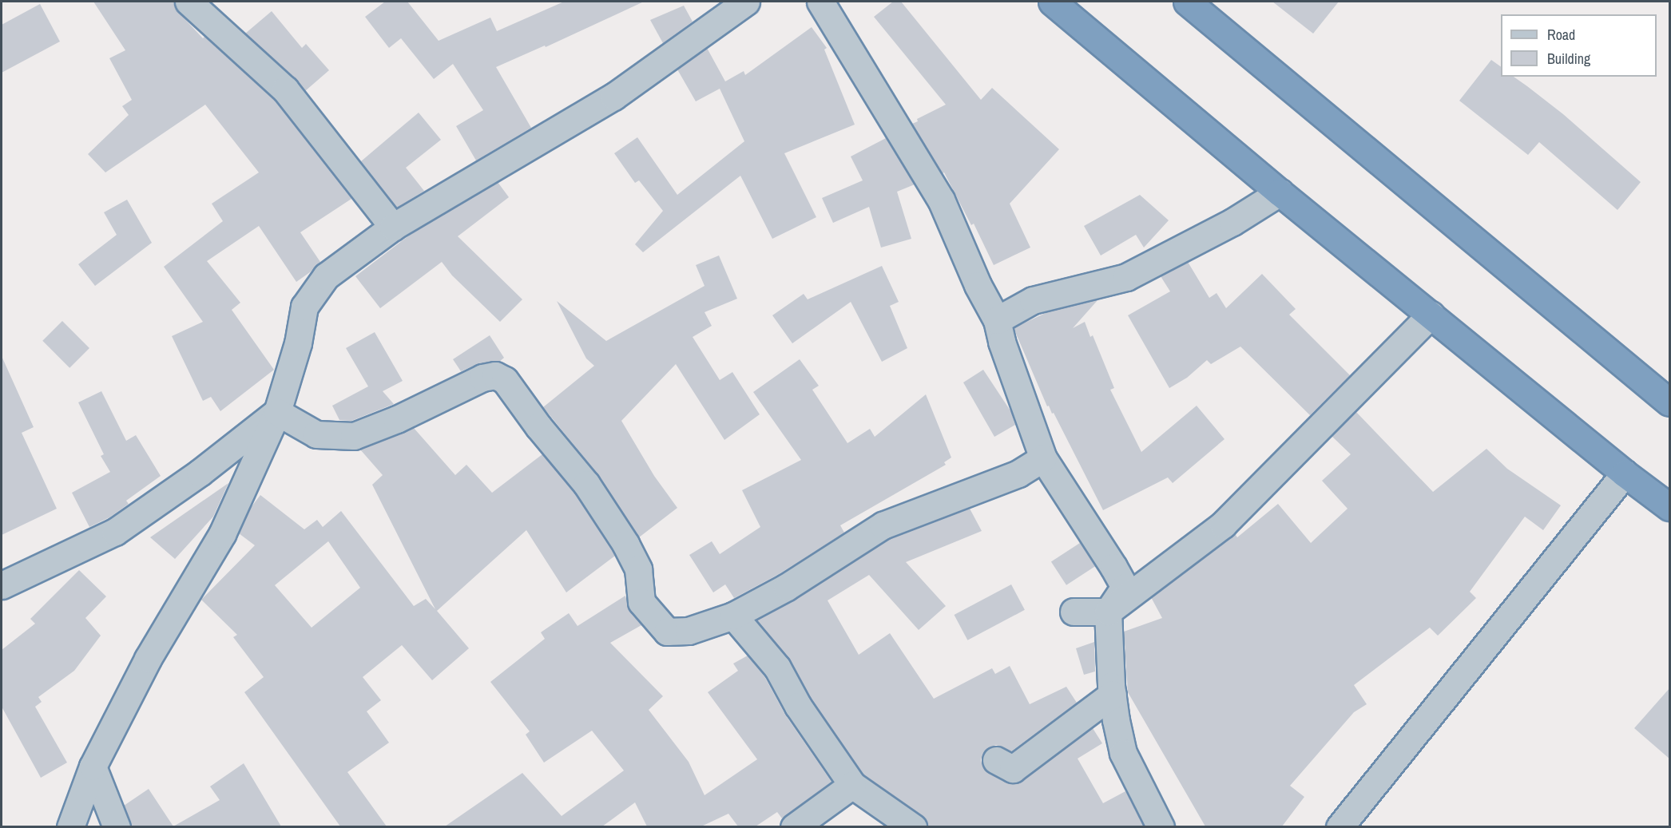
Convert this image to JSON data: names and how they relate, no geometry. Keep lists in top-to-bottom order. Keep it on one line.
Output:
{"legend":["Road","Building"]}
